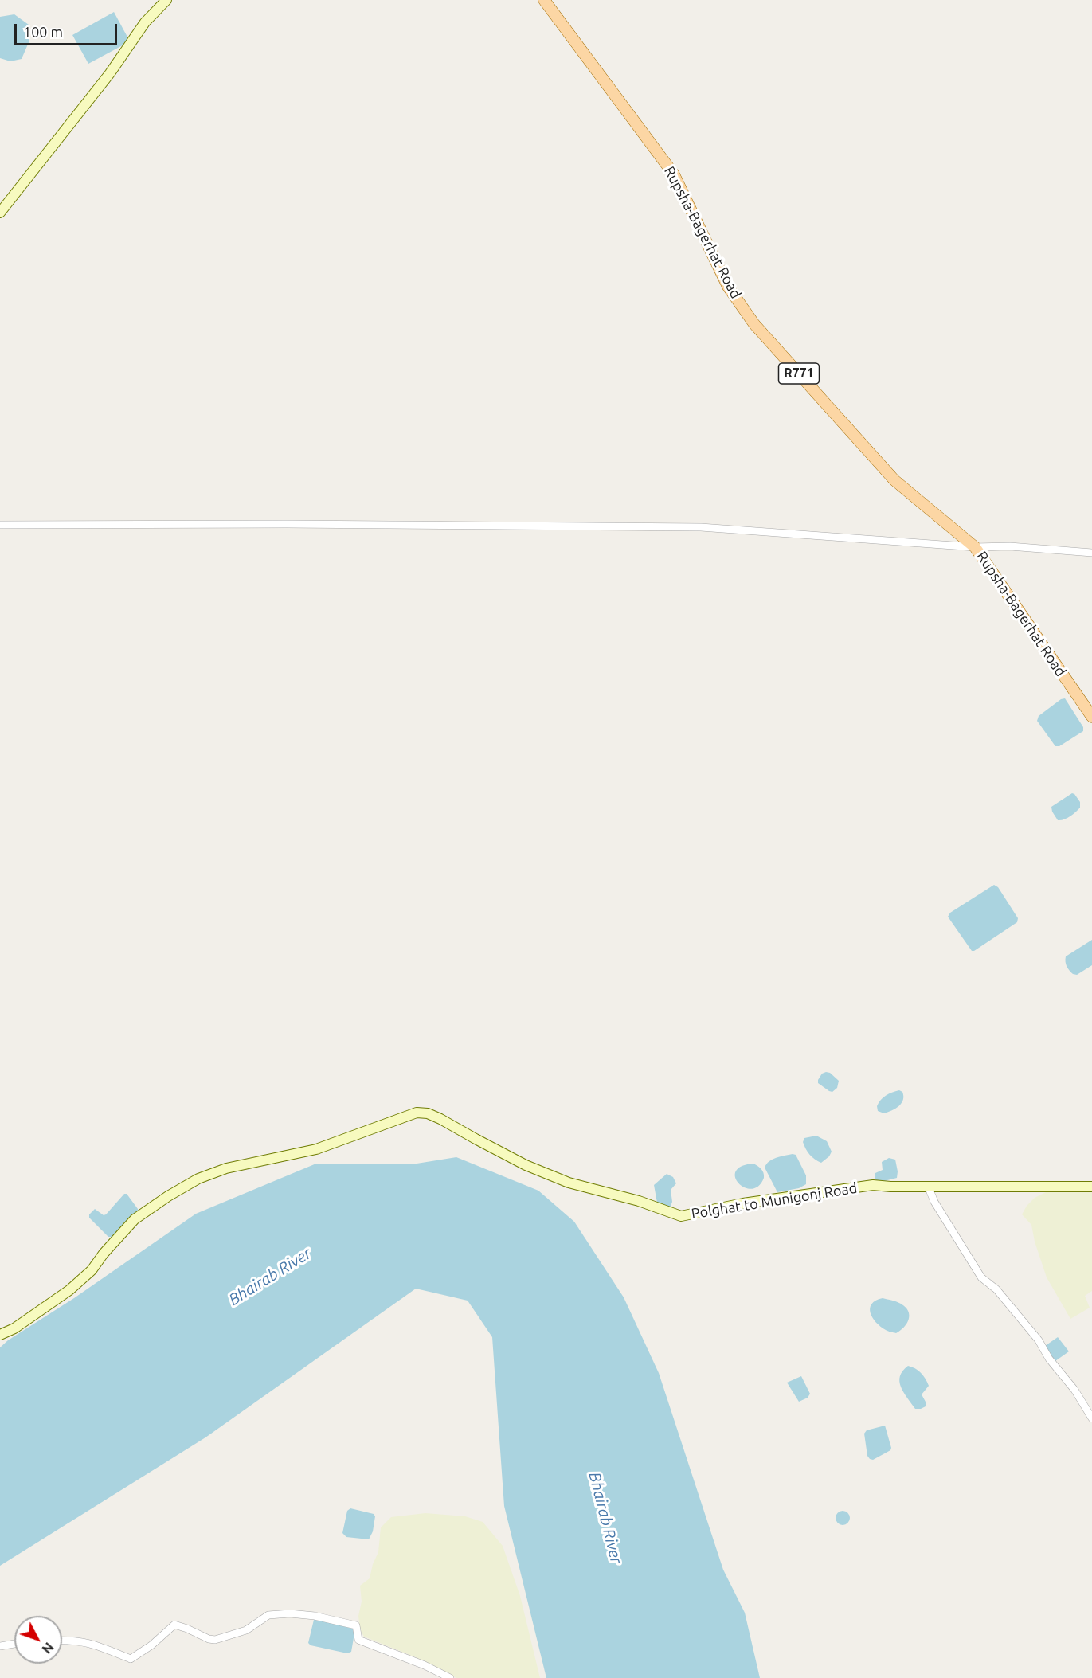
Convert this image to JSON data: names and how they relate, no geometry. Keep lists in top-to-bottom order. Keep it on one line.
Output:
{"streets":{"main road":["Rupsha-Bagerhat Road","R771"],"street":["Polghat to Munigonj Road"]},"water":["Bhairab River"],"scale_bar":"100 m","north":"bottom right"}
